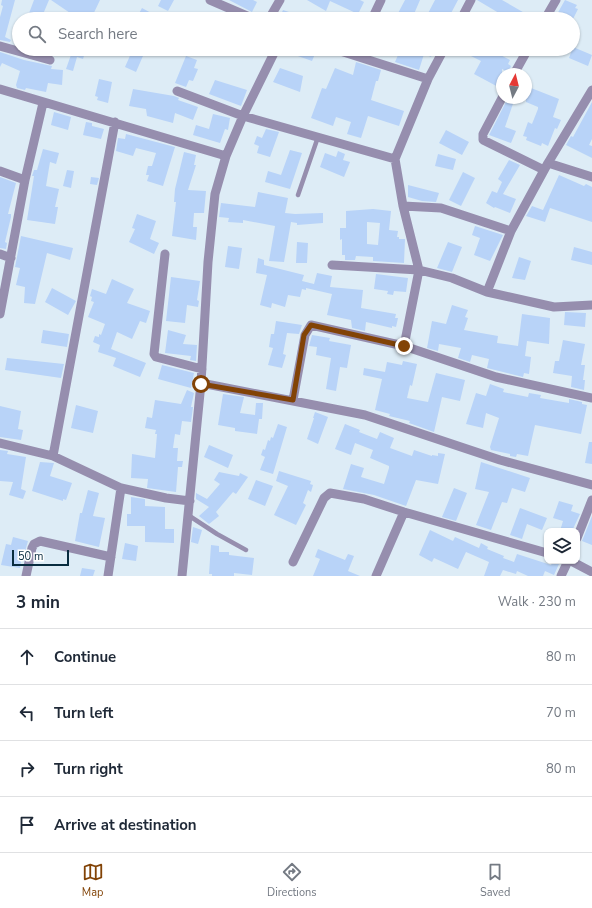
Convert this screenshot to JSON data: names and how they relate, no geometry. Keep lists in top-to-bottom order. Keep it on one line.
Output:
{"scale_bar":"50 m","north":"top","page":{"search":"Search here","scale":"50 m","heading":["3 min","Walk · 230 m"],"list":[["Continue","80 m"],["Turn left","70 m"],["Turn right","80 m"],"Arrive at destination"],"nav":["Map","Directions","Saved"]}}
